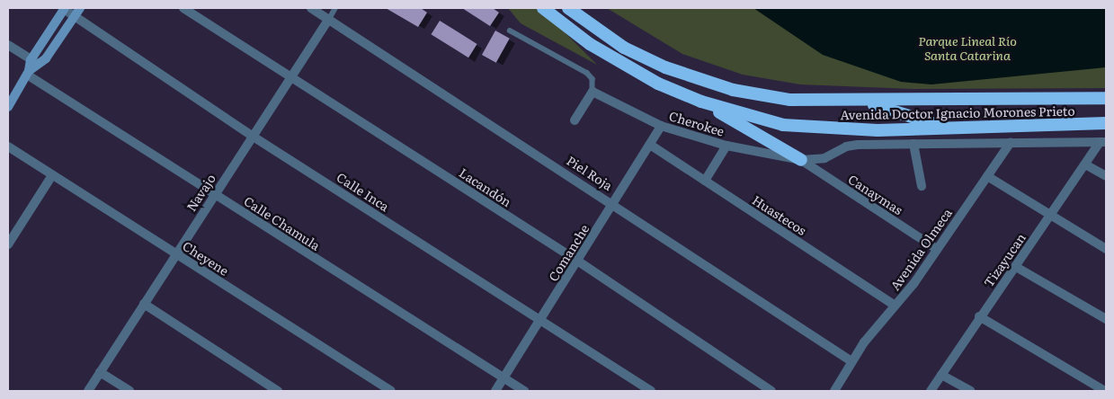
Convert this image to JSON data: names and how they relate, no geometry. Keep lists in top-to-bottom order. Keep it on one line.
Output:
{"streets":{"highway":["Avenida Doctor Ignacio Morones Prieto"],"street":["Cherokee","Piel Roja","Lacandón","Calle Inca","Navajo","Canaymas","Huastecos","Calle Chamula","Avenida Olmeca","Comanche","Cheyene","Tizayucan"]},"crossings":[["Cherokee","Canaymas"],["Cherokee","Comanche"],["Piel Roja","Navajo"],["Piel Roja","Avenida Olmeca"],["Piel Roja","Comanche"],["Lacandón","Navajo"],["Lacandón","Comanche"],["Calle Inca","Navajo"],["Calle Inca","Comanche"],["Navajo","Calle Chamula"],["Navajo","Cheyene"],["Canaymas","Avenida Olmeca"],["Huastecos","Avenida Olmeca"],["Huastecos","Comanche"],["Calle Chamula","Comanche"]],"parks":["Parque Lineal Río Santa Catarina"]}
